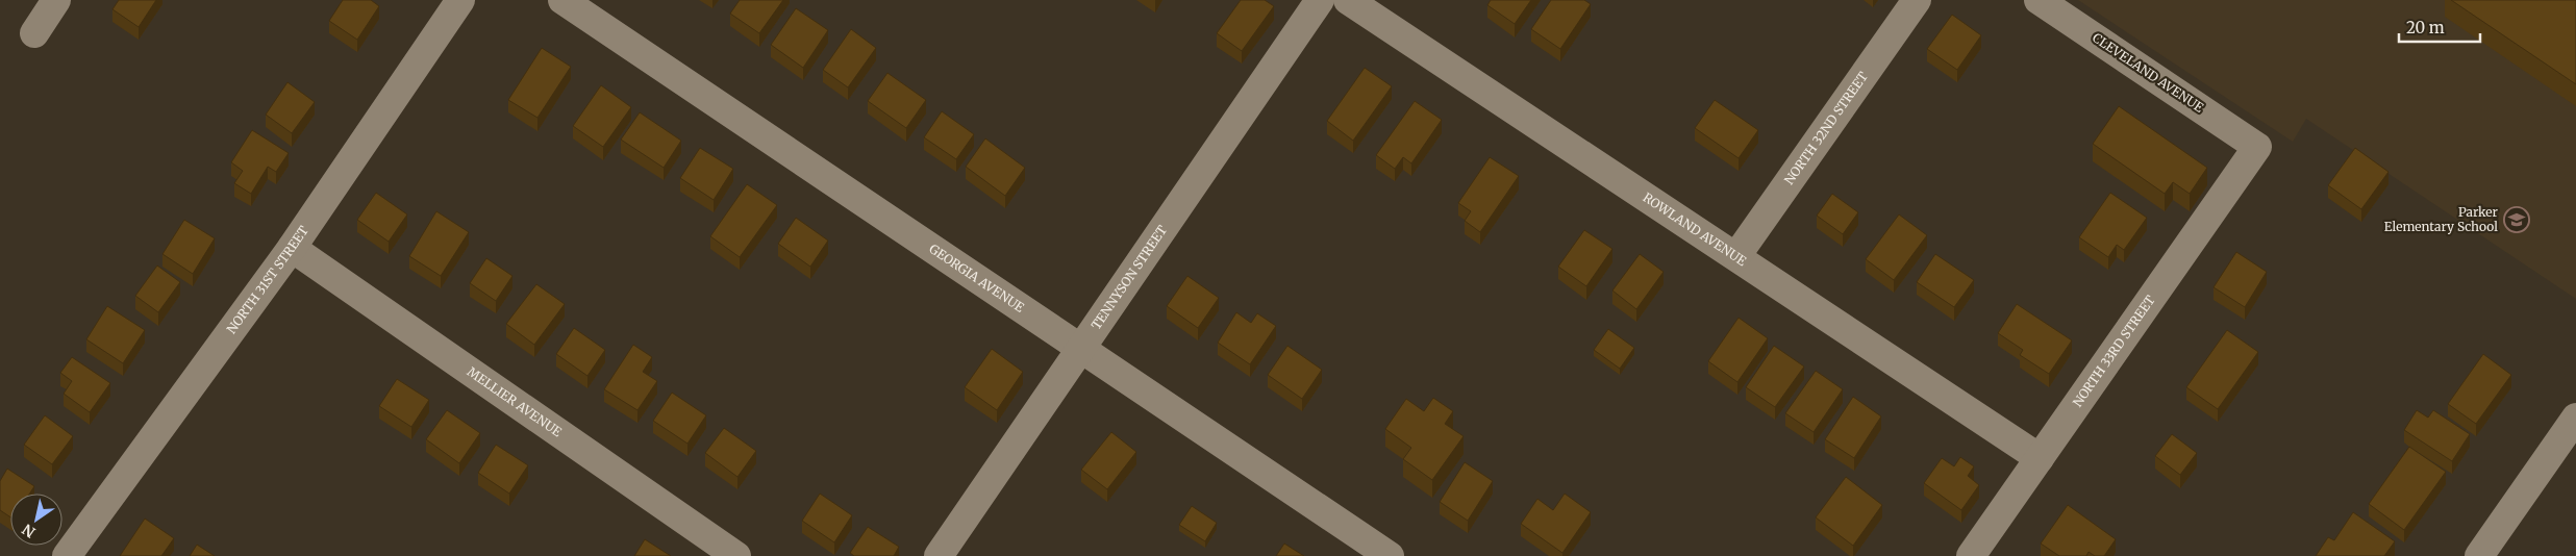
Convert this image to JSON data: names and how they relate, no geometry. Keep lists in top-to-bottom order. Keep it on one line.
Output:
{"streets":{"street":["CLEVELAND AVENUE","NORTH 32ND STREET","ROWLAND AVENUE","TENNYSON STREET","GEORGIA AVENUE","NORTH 31ST STREET","NORTH 33RD STREET","MELLIER AVENUE"]},"crossings":[["CLEVELAND AVENUE","NORTH 33RD STREET"],["NORTH 32ND STREET","ROWLAND AVENUE"],["ROWLAND AVENUE","NORTH 33RD STREET"],["TENNYSON STREET","GEORGIA AVENUE"],["NORTH 31ST STREET","MELLIER AVENUE"]],"places":{"school or university":["Parker Elementary School"]},"scale_bar":"20 m","north":"bottom left"}
